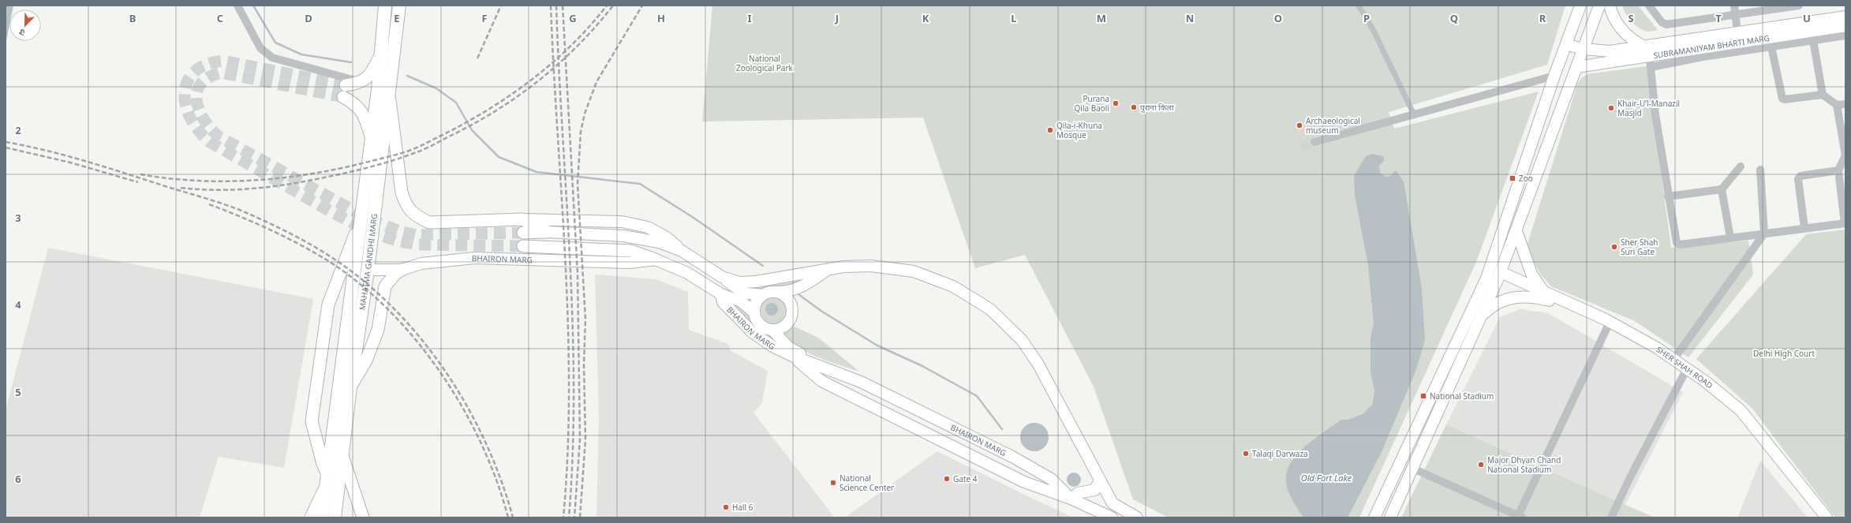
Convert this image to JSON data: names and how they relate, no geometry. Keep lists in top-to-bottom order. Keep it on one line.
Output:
{"streets":{"highway":["MAHATMA GANDHI MARG"],"main road":["SUBRAMANIYAM BHARTI MARG","BHAIRON MARG","SHER SHAH ROAD"]},"crossings":[["BHAIRON MARG","MAHATMA GANDHI MARG"]],"water":["Old Fort Lake"],"parks":["National Zoological Park","Delhi High Court"],"places":{"other":["Purana Qila Baoli","पुराना किला","Khair-U’l-Manazil Masjid","Archaeological museum","Qila-i-Khuna Mosque","Sher Shah Suri Gate","Talaqi Darwaza","Major Dhyan Chand National Stadium","Gate 4","National Science Center","Hall 6"],"transit":["Zoo","National Stadium"]},"north":"bottom left","grid":{"columns":["B","C","D","E","F","G","H","I","J","K","L","M","N","O","P","Q","R","S","T","U"],"rows":["2","3","4","5","6"]}}
